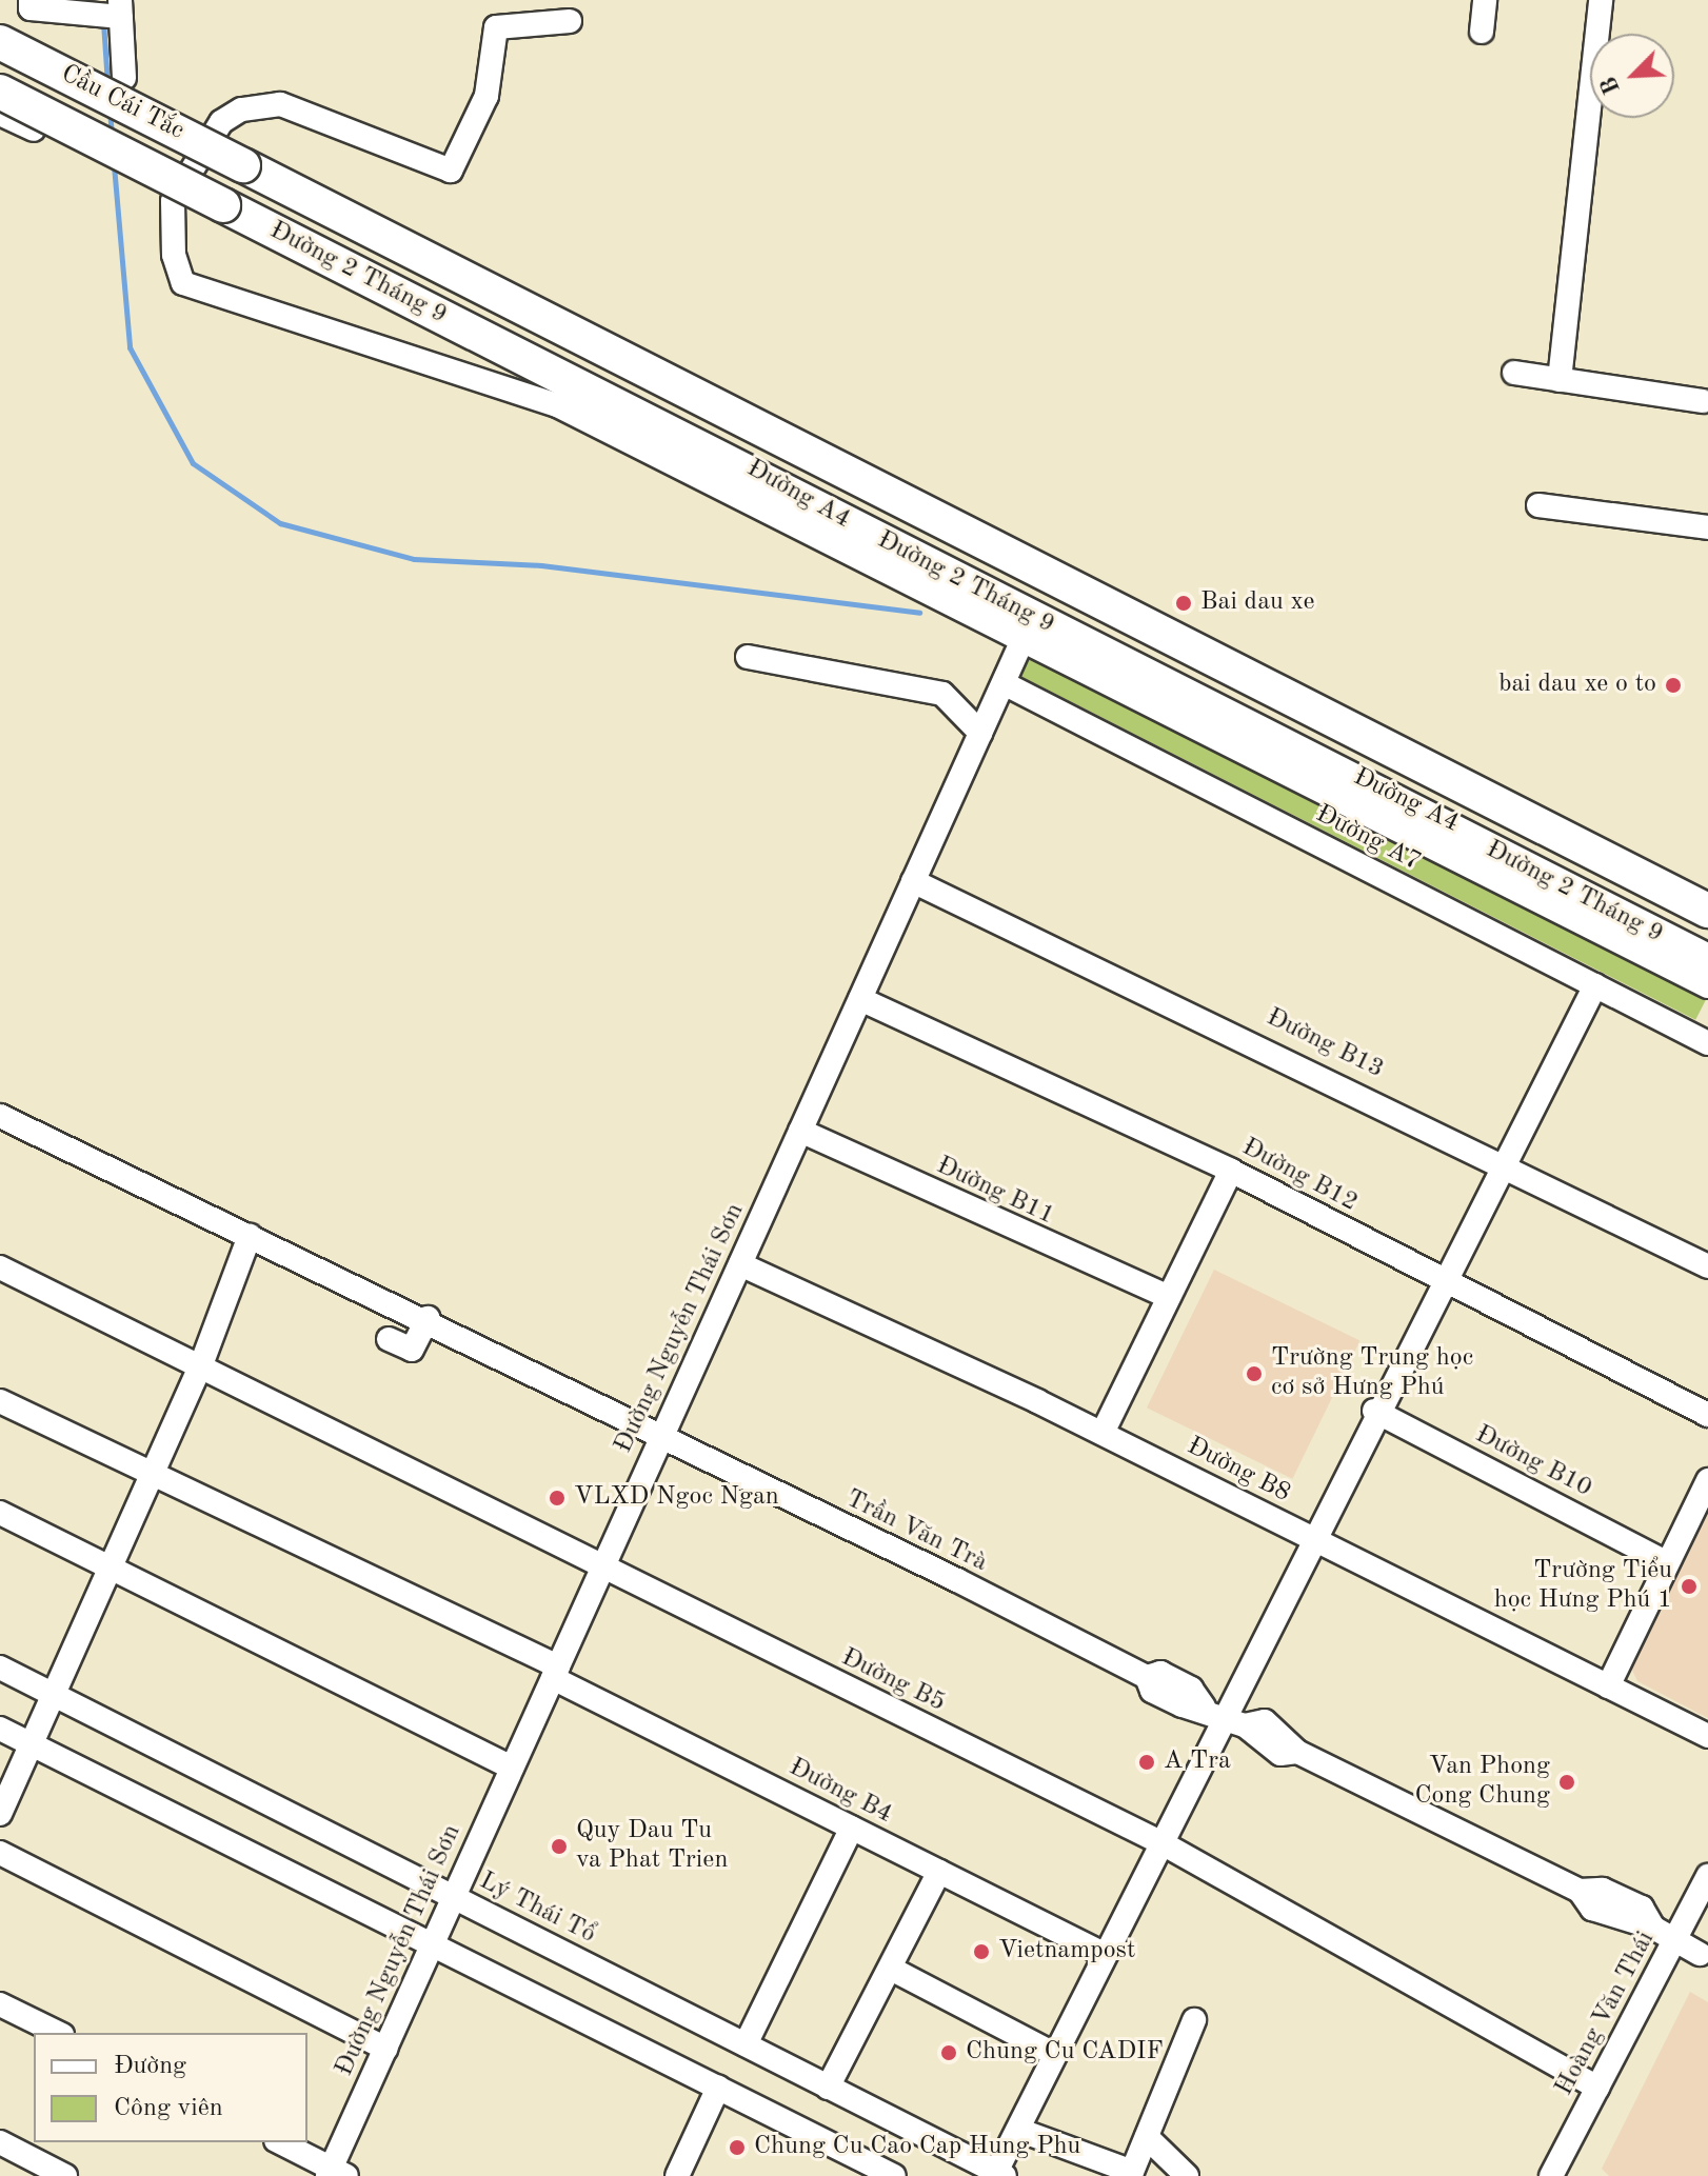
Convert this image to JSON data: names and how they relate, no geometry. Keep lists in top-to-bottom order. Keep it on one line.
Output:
{"streets":{"highway":["Cầu Cái Tắc","Đường 2 Tháng 9"],"street":["Đường A4","Đường A7","Đường B13","Đường B12","Đường B11","Đường Nguyễn Thái Sơn","Đường B10","Đường B8","Trần Văn Trà","Đường B5","Đường B4","Lý Thái Tổ","Hoàng Văn Thái"]},"crossings":[["Cầu Cái Tắc","Đường 2 Tháng 9"],["Đường A4","Đường Nguyễn Thái Sơn"],["Đường A7","Đường Nguyễn Thái Sơn"],["Đường B13","Đường Nguyễn Thái Sơn"],["Đường B12","Đường Nguyễn Thái Sơn"],["Đường B11","Đường Nguyễn Thái Sơn"],["Đường Nguyễn Thái Sơn","Đường B8"],["Đường Nguyễn Thái Sơn","Trần Văn Trà"],["Đường Nguyễn Thái Sơn","Đường B5"],["Đường Nguyễn Thái Sơn","Đường B4"],["Đường Nguyễn Thái Sơn","Lý Thái Tổ"],["Trần Văn Trà","Hoàng Văn Thái"],["Đường B5","Hoàng Văn Thái"]],"places":["Bai dau xe","bai dau xe o to","Trường Trung học cơ sở Hưng Phú","VLXD Ngoc Ngan","Trường Tiểu học Hưng Phú 1","A Tra","Van Phong Cong Chung","Quy Dau Tu va Phat Trien","Vietnampost","Chung Cu CADIF","Chung Cu Cao Cap Hung Phu"],"legend":["Đường","Công viên"],"north":"bottom left"}
